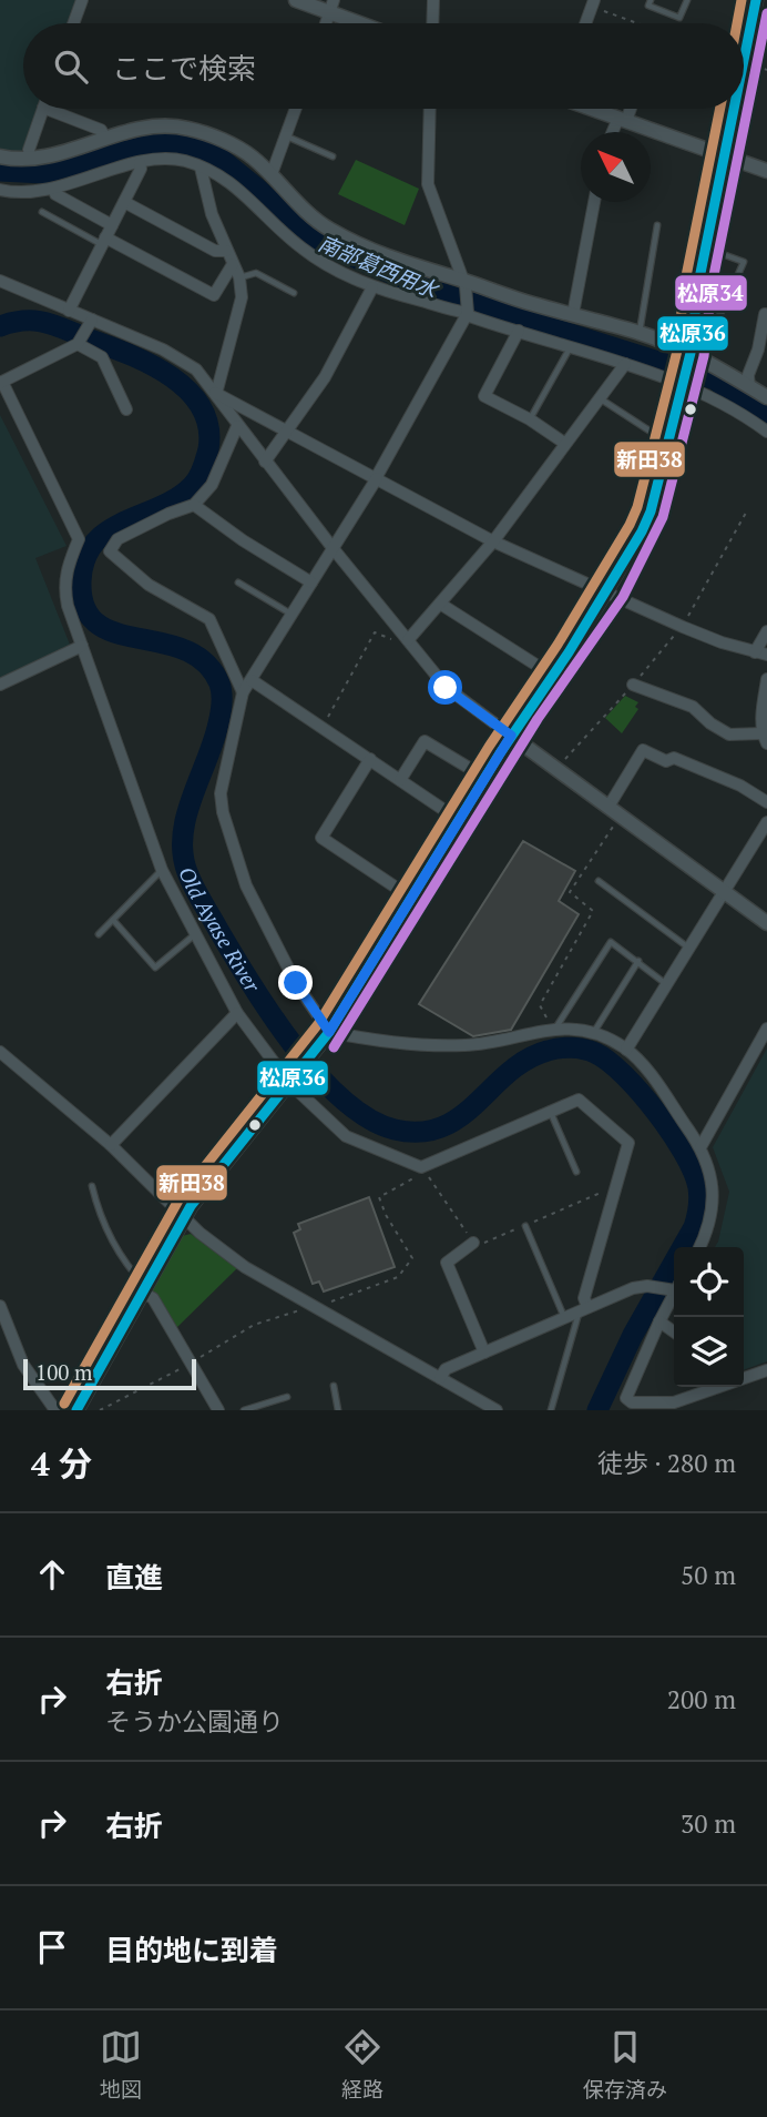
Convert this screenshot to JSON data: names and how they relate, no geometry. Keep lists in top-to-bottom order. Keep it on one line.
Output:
{"water":["南部葛西用水","Old Ayase River"],"lines":["transit line 松原36","transit line 新田38","transit line 松原34"],"scale_bar":"100 m","north":"top left","page":{"search":"ここで検索","scale":"100 m","heading":["4 分","徒歩 · 280 m"],"list":[["直進","50 m"],["右折","そうか公園通り","200 m"],["右折","30 m"],"目的地に到着"],"nav":["地図","経路","保存済み"]}}
